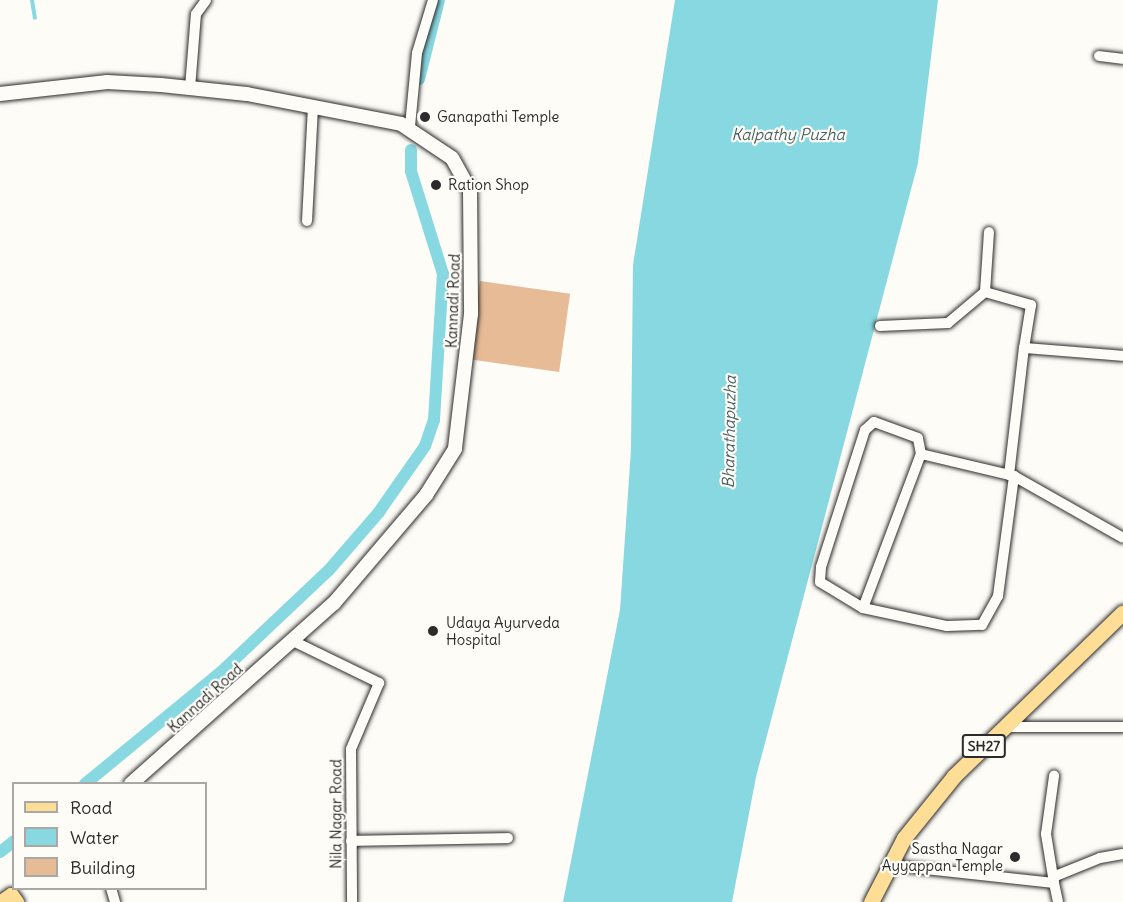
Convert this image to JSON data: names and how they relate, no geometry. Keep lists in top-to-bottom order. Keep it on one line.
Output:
{"streets":{"main road":["SH27"],"street":["Kannadi Road","Nila Nagar Road"]},"crossings":[["Kannadi Road","Nila Nagar Road"]],"water":["Kalpathy Puzha","Bharathapuzha"],"places":["Ganapathi Temple","Ration Shop","Udaya Ayurveda Hospital","Sastha Nagar Ayyappan Temple"],"legend":["Road","Water","Building"]}
